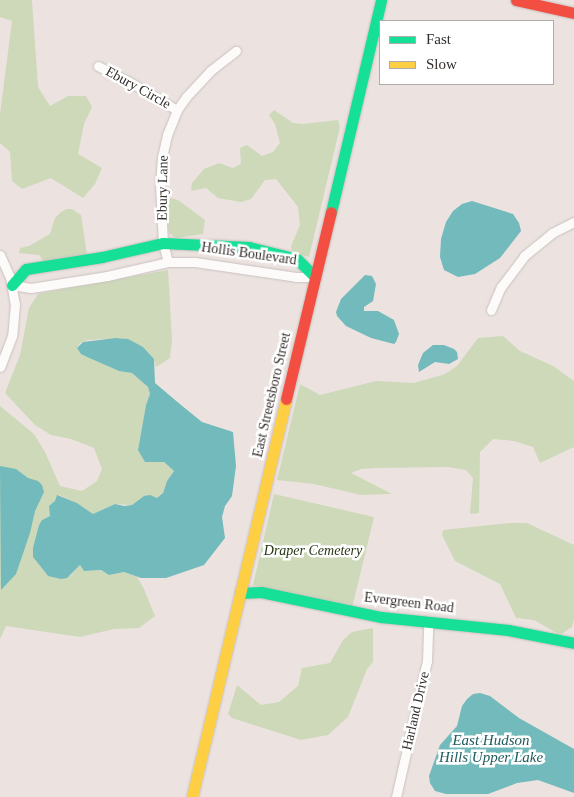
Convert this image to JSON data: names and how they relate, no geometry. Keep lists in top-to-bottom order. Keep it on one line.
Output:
{"streets":{"main road":["Hollis Boulevard","East Streetsboro Street","Evergreen Road"],"street":["Ebury Circle","Ebury Lane","Harland Drive"]},"crossings":[["Ebury Circle","Ebury Lane"],["Ebury Lane","Hollis Boulevard"],["Hollis Boulevard","East Streetsboro Street"],["East Streetsboro Street","Evergreen Road"],["Evergreen Road","Harland Drive"]],"water":["East Hudson Hills Upper Lake"],"parks":["Draper Cemetery"],"legend":["Fast","Slow"]}
